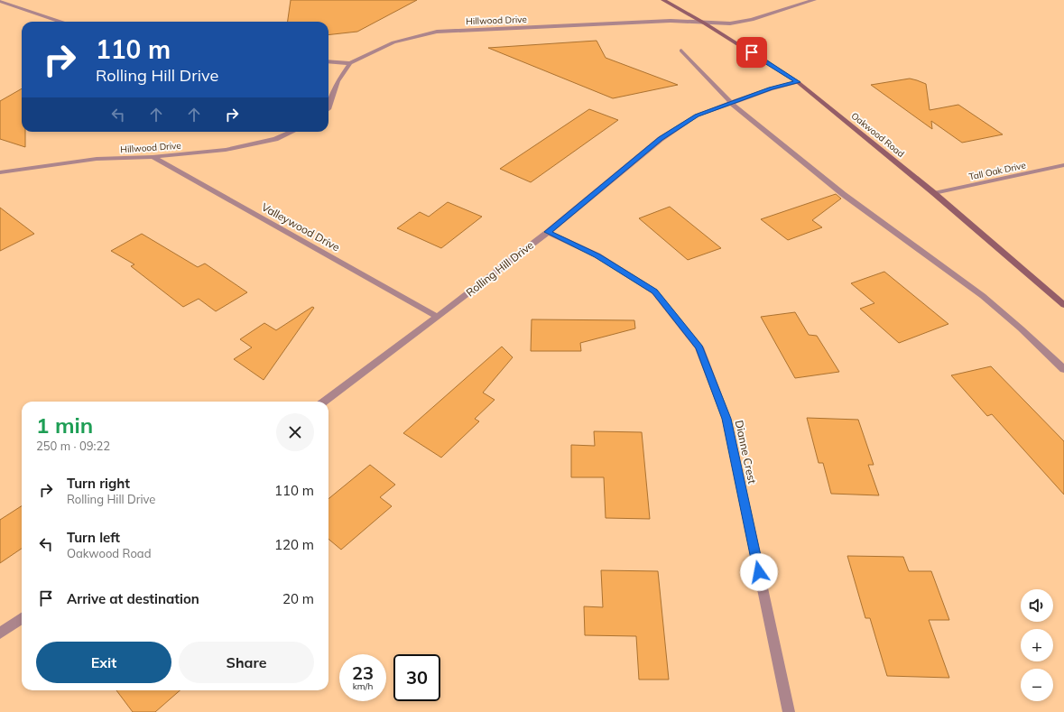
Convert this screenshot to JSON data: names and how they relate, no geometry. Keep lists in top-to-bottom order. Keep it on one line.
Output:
{"streets":{"main road":["Oakwood Road"],"street":["Hillwood Drive","Tall Oak Drive","Valleywood Drive","Rolling Hill Drive","Dianne Crest"]},"crossings":[["Hillwood Drive","Oakwood Road"],["Hillwood Drive","Valleywood Drive"],["Oakwood Road","Tall Oak Drive"],["Oakwood Road","Rolling Hill Drive"],["Valleywood Drive","Rolling Hill Drive"],["Rolling Hill Drive","Dianne Crest"]],"page":{"turn":["110 m","Rolling Hill Drive"],"heading":["1 min","250 m · 09:22"],"list":[{"name":"Turn right","note":"Rolling Hill Drive","value":"110 m"},{"name":"Turn left","note":"Oakwood Road","value":"120 m"},{"name":"Arrive at destination","value":"20 m"}],"map_buttons":["+","−"],"buttons":["Exit","Share"],"speed":"23 km/h","limit":"30"}}
